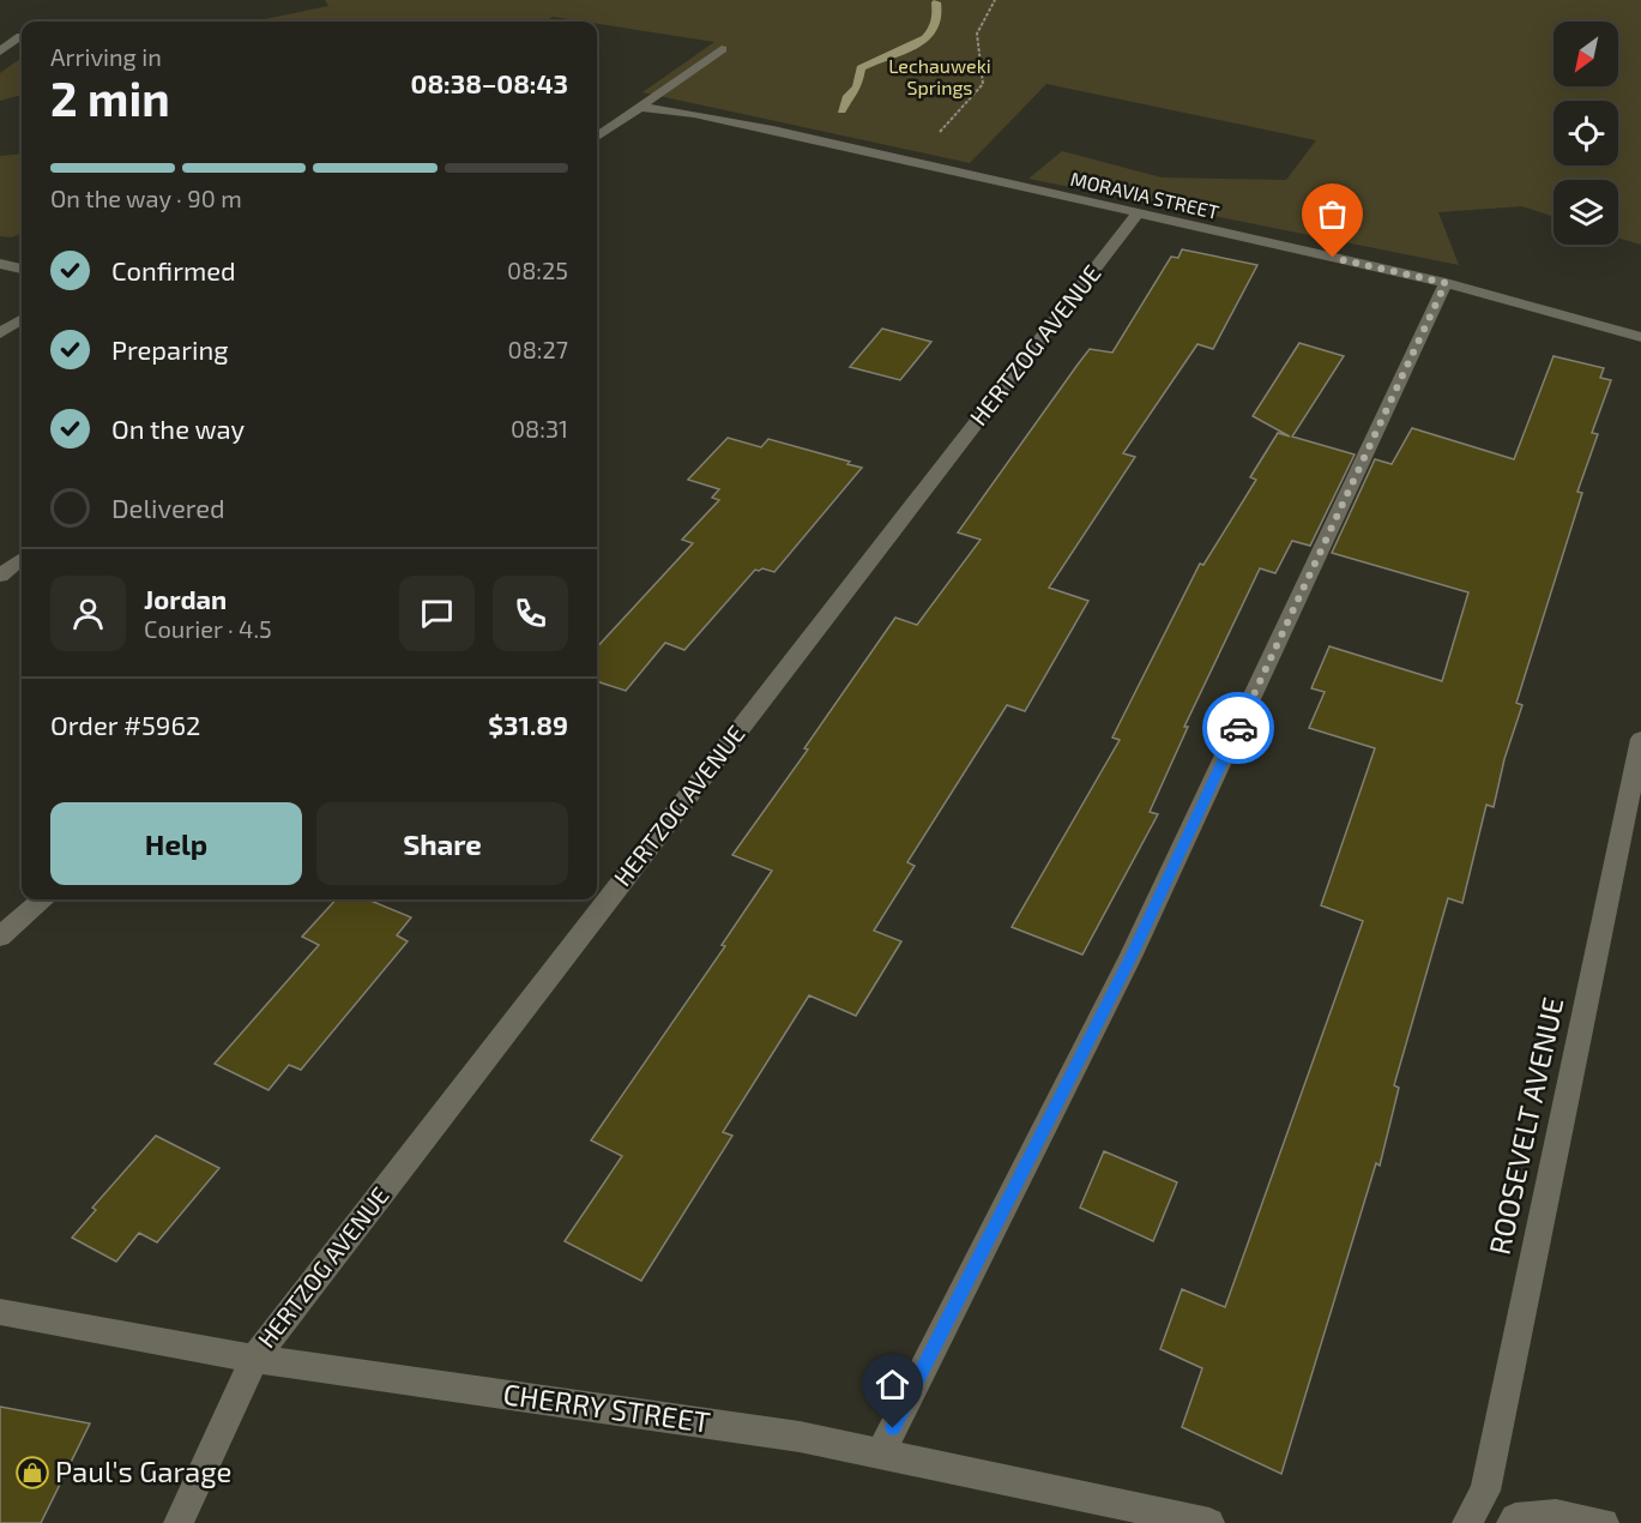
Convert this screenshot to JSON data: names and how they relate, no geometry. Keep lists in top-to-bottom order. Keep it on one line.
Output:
{"streets":{"street":["MORAVIA STREET","HERTZOG AVENUE","ROOSEVELT AVENUE","CHERRY STREET"]},"crossings":[["MORAVIA STREET","HERTZOG AVENUE"],["HERTZOG AVENUE","CHERRY STREET"]],"parks":["Lechauweki Springs"],"places":{"shop":["Paul's Garage"]},"north":"bottom left","page":{"heading":["2 min","Arriving in","08:38–08:43"],"panel":["Jordan","Courier · 4.5","Order #5962","$31.89"],"bar":"On the way · 90 m","list":[["Confirmed","08:25"],["Preparing","08:27"],["On the way","08:31"],"Delivered"],"buttons":["Help","Share"]}}
